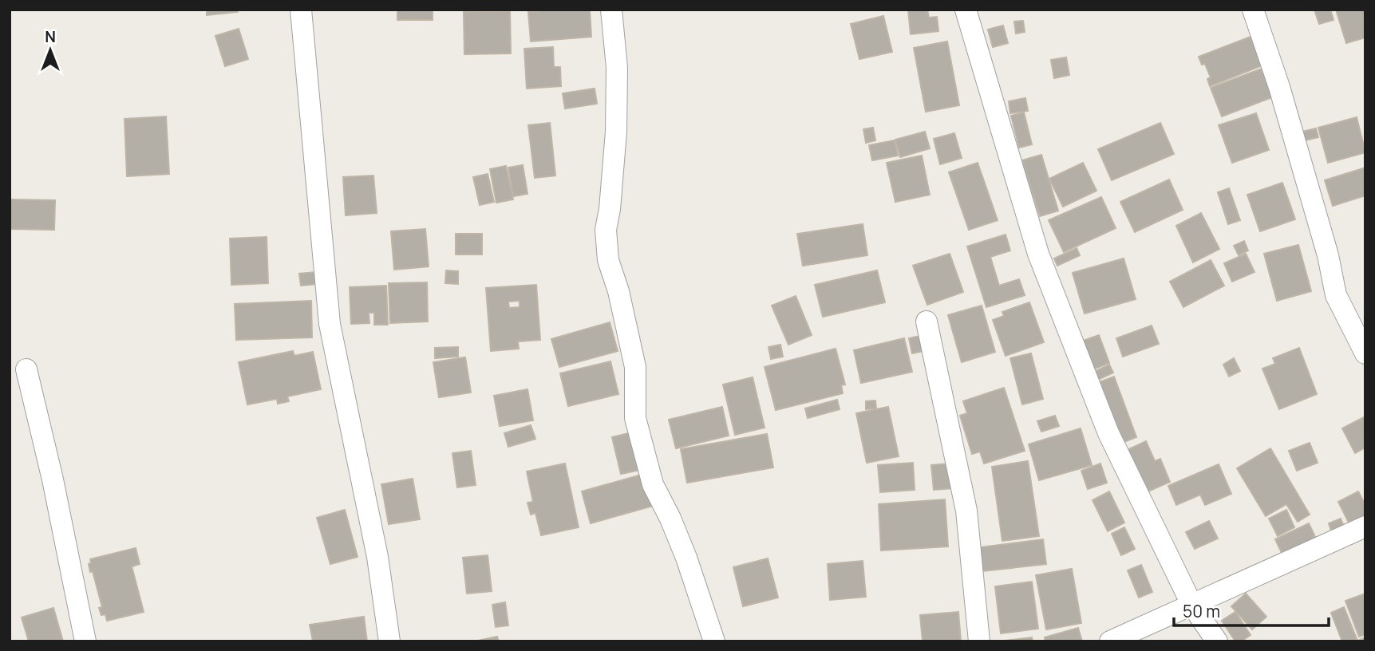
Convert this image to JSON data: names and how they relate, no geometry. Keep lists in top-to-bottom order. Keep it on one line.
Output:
{"scale_bar":"50 m","north":"top"}
